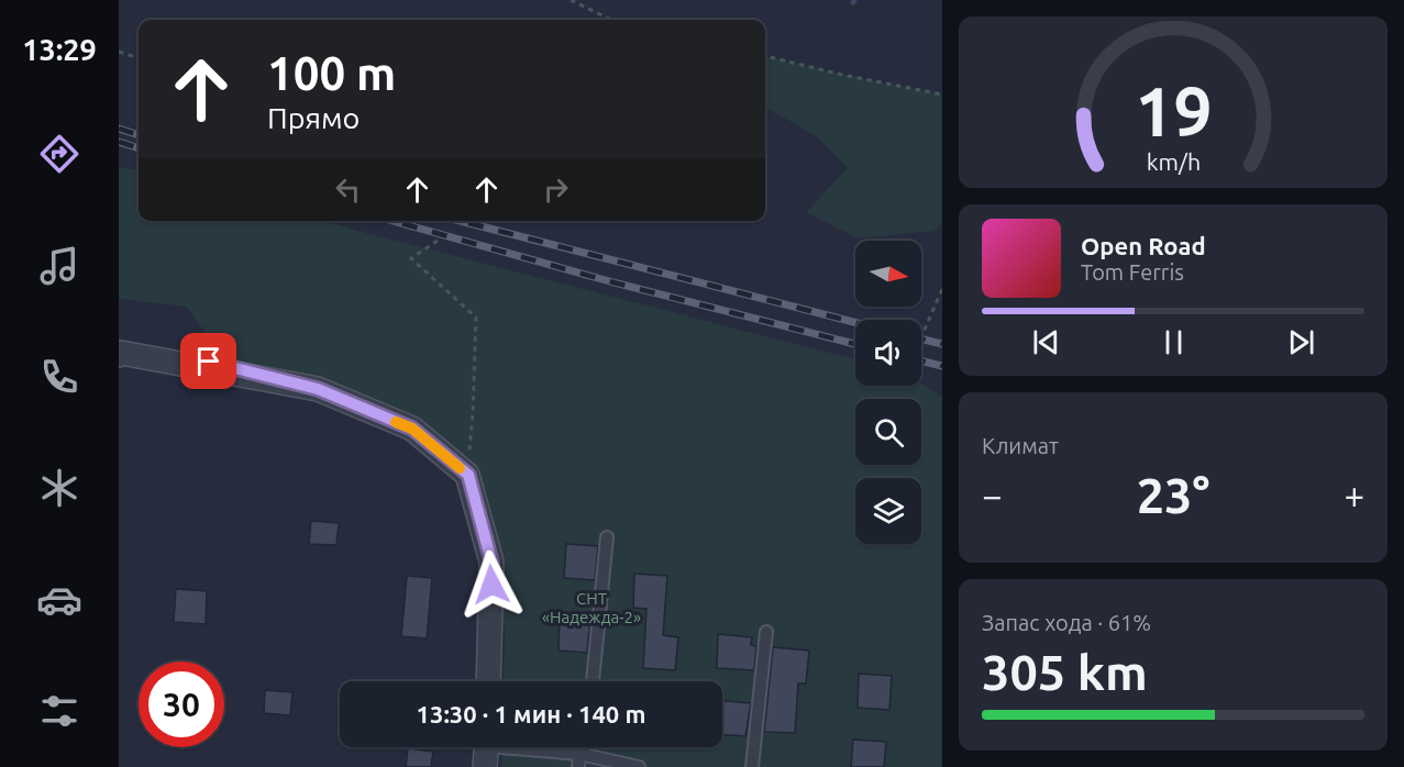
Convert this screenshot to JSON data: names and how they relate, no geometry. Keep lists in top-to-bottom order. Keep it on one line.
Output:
{"parks":["СНТ «Надежда-2»"],"north":"right","page":{"tabs":"13:29","turn":["100 m","Прямо"],"song":["Open Road","Tom Ferris"],"tile":["Климат",["Запас хода · 61%","305 km"]],"heat":["−","23°","+"],"limit":"30","trip":"13:30 · 1 мин · 140 m","gauge":["19","km/h"]}}
